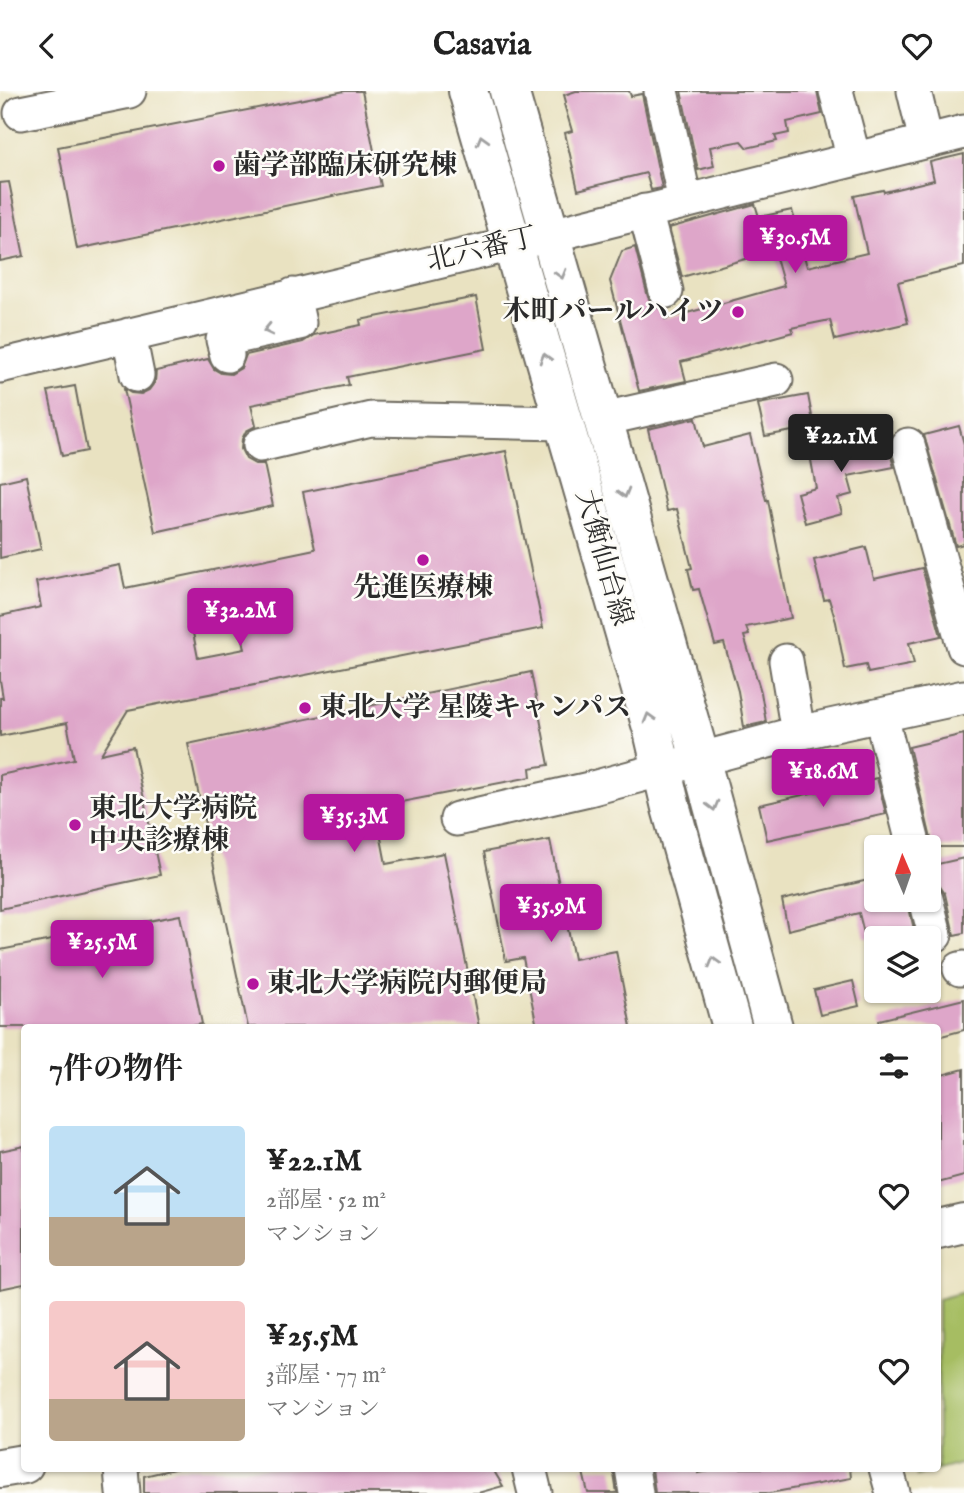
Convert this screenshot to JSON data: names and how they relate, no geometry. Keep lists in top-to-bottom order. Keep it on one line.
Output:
{"streets":{"main road":["大衡仙台線"],"street":["北六番丁"]},"crossings":[["北六番丁","大衡仙台線"]],"places":["歯学部臨床研究棟","木町パールハイツ","先進医療棟","東北大学 星陵キャンパス","東北大学病院 中央診療棟","東北大学病院内郵便局"],"north":"top","page":{"header":"Casavia","price":["¥30.5M","¥22.1M","¥32.2M","¥18.6M","¥35.3M","¥35.9M","¥25.5M"],"heading":"7件の物件","list":[{"name":"¥22.1M","note":"2部屋 · 52 m² · マンション"},{"name":"¥25.5M","note":"3部屋 · 77 m² · マンション"}]}}
